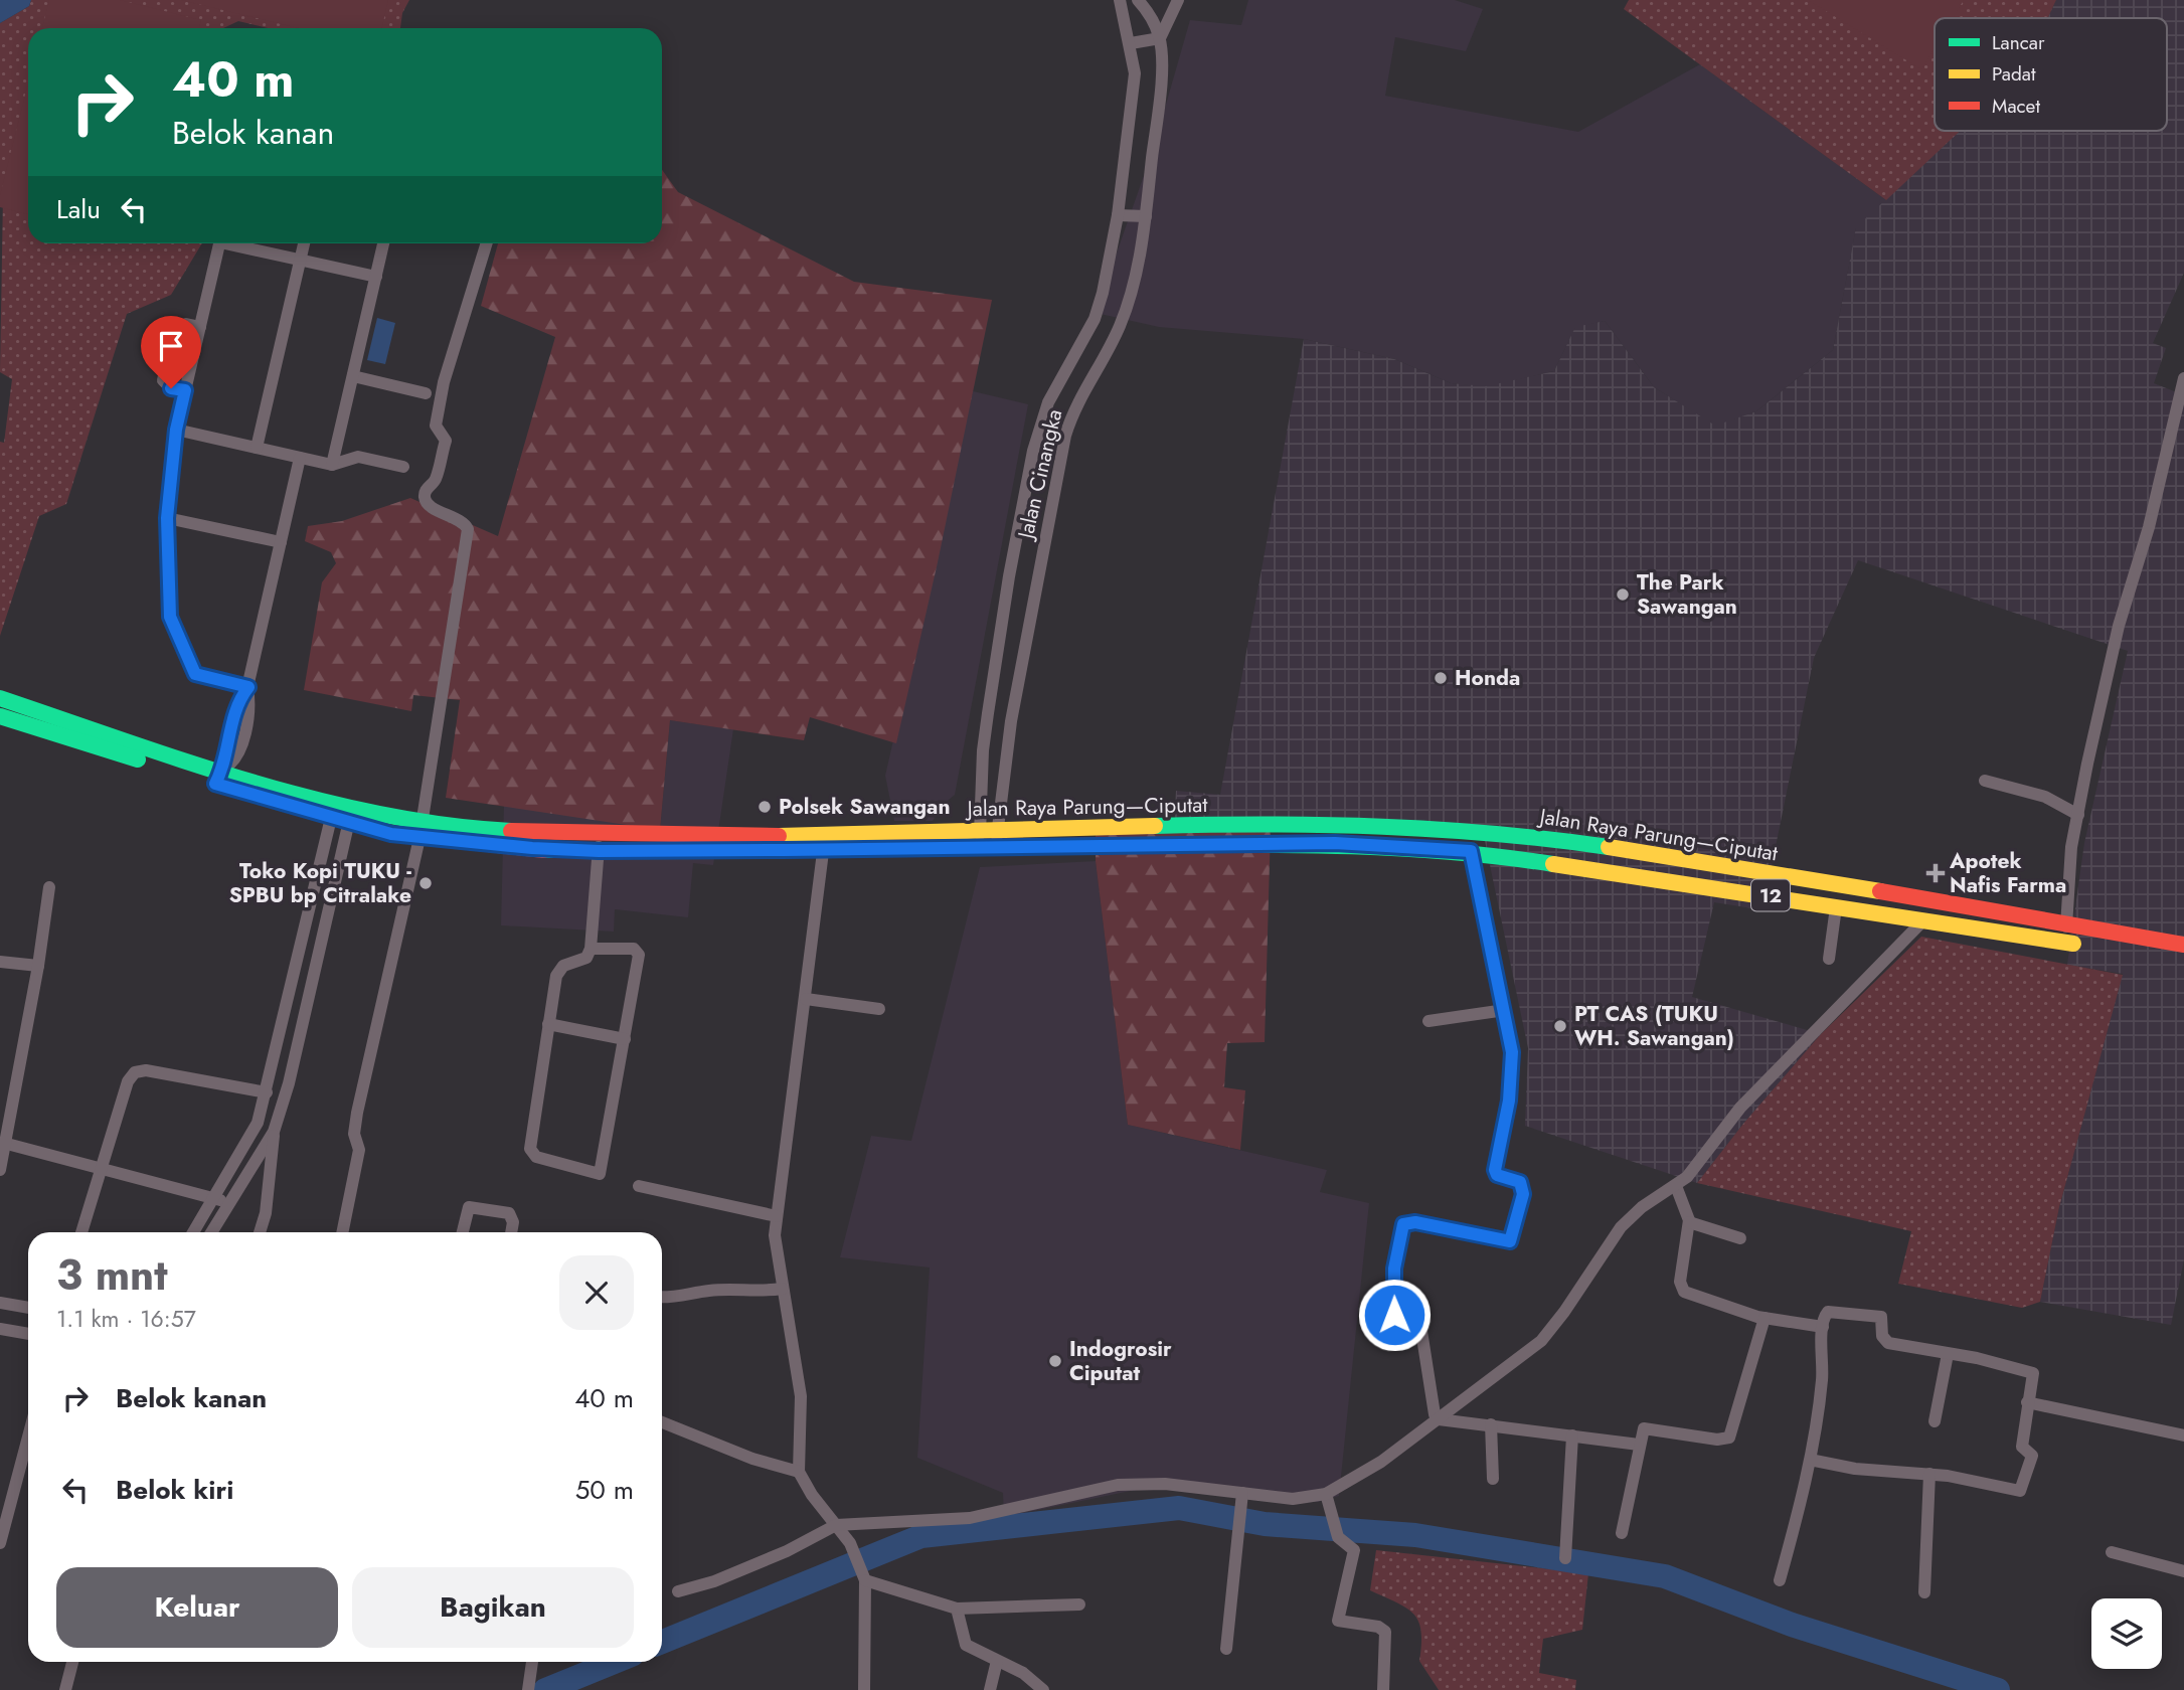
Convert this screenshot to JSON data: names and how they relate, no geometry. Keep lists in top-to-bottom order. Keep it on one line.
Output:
{"streets":{"highway":["Jalan Raya Parung—Ciputat","12"],"street":["Jalan Cinangka"]},"crossings":[["Jalan Cinangka","Jalan Raya Parung—Ciputat"]],"places":{"other":["The Park Sawangan","Honda","Polsek Sawangan","Toko Kopi TUKU - SPBU bp Citralake","PT CAS (TUKU WH. Sawangan)","Indogrosir Ciputat"],"health":["Apotek Nafis Farma"]},"legend":["Lancar","Padat","Macet"],"page":{"turn":["40 m","Belok kanan"],"then":"Lalu","heading":["3 mnt","1.1 km · 16:57"],"list":[{"name":"Belok kanan","value":"40 m"},{"name":"Belok kiri","value":"50 m"}],"buttons":["Keluar","Bagikan"]}}
